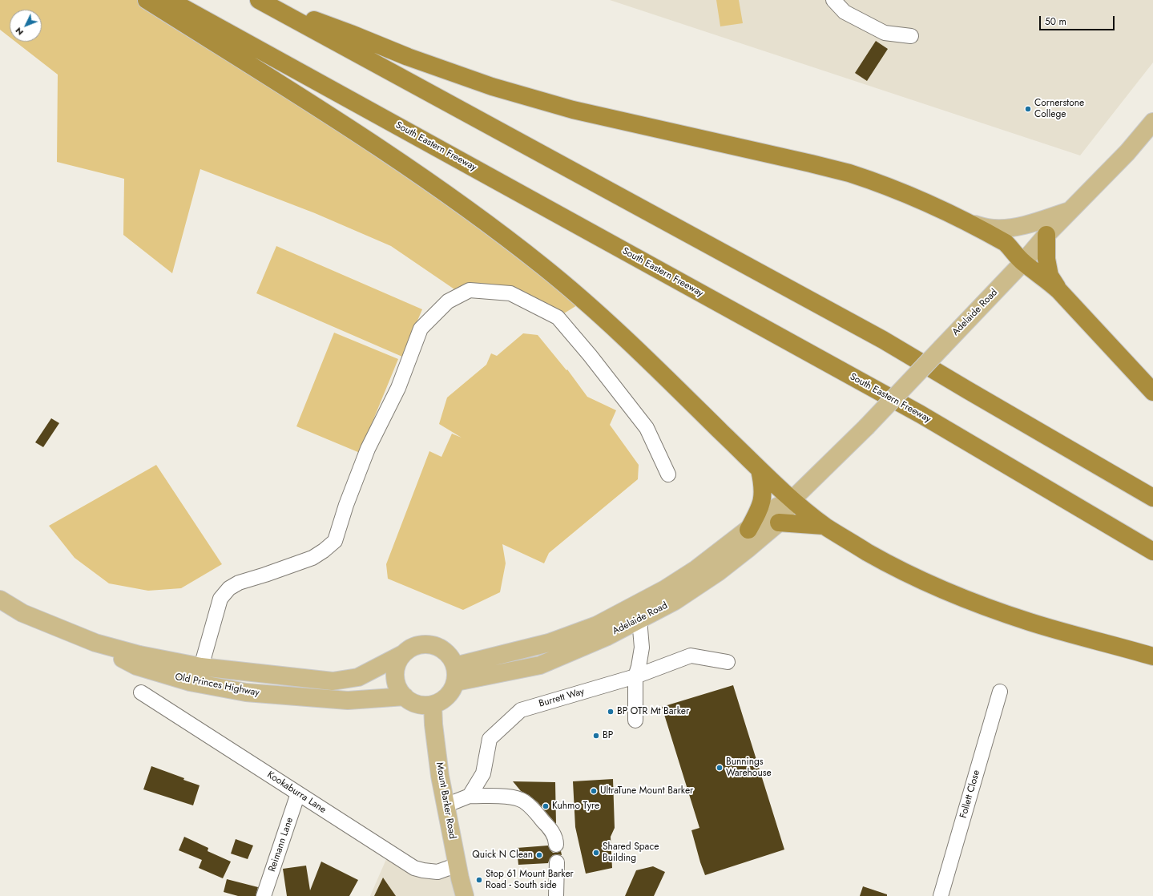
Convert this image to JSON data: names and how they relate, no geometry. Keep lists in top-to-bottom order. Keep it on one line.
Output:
{"streets":{"highway":["South Eastern Freeway"],"main road":["Adelaide Road","Old Princes Highway","Mount Barker Road"],"street":["Burrett Way","Kookaburra Lane","Follett Close","Reimann Lane"]},"crossings":[["Adelaide Road","Old Princes Highway"],["Adelaide Road","Mount Barker Road"],["Old Princes Highway","Mount Barker Road"],["Kookaburra Lane","Mount Barker Road"],["Kookaburra Lane","Reimann Lane"]],"places":["Cornerstone College","BP OTR Mt Barker","BP","Bunnings Warehouse","UltraTune Mount Barker","Kuhmo Tyre","Shared Space Building","Quick N Clean","Stop 61 Mount Barker Road - South side"],"scale_bar":"50 m","north":"bottom left"}
